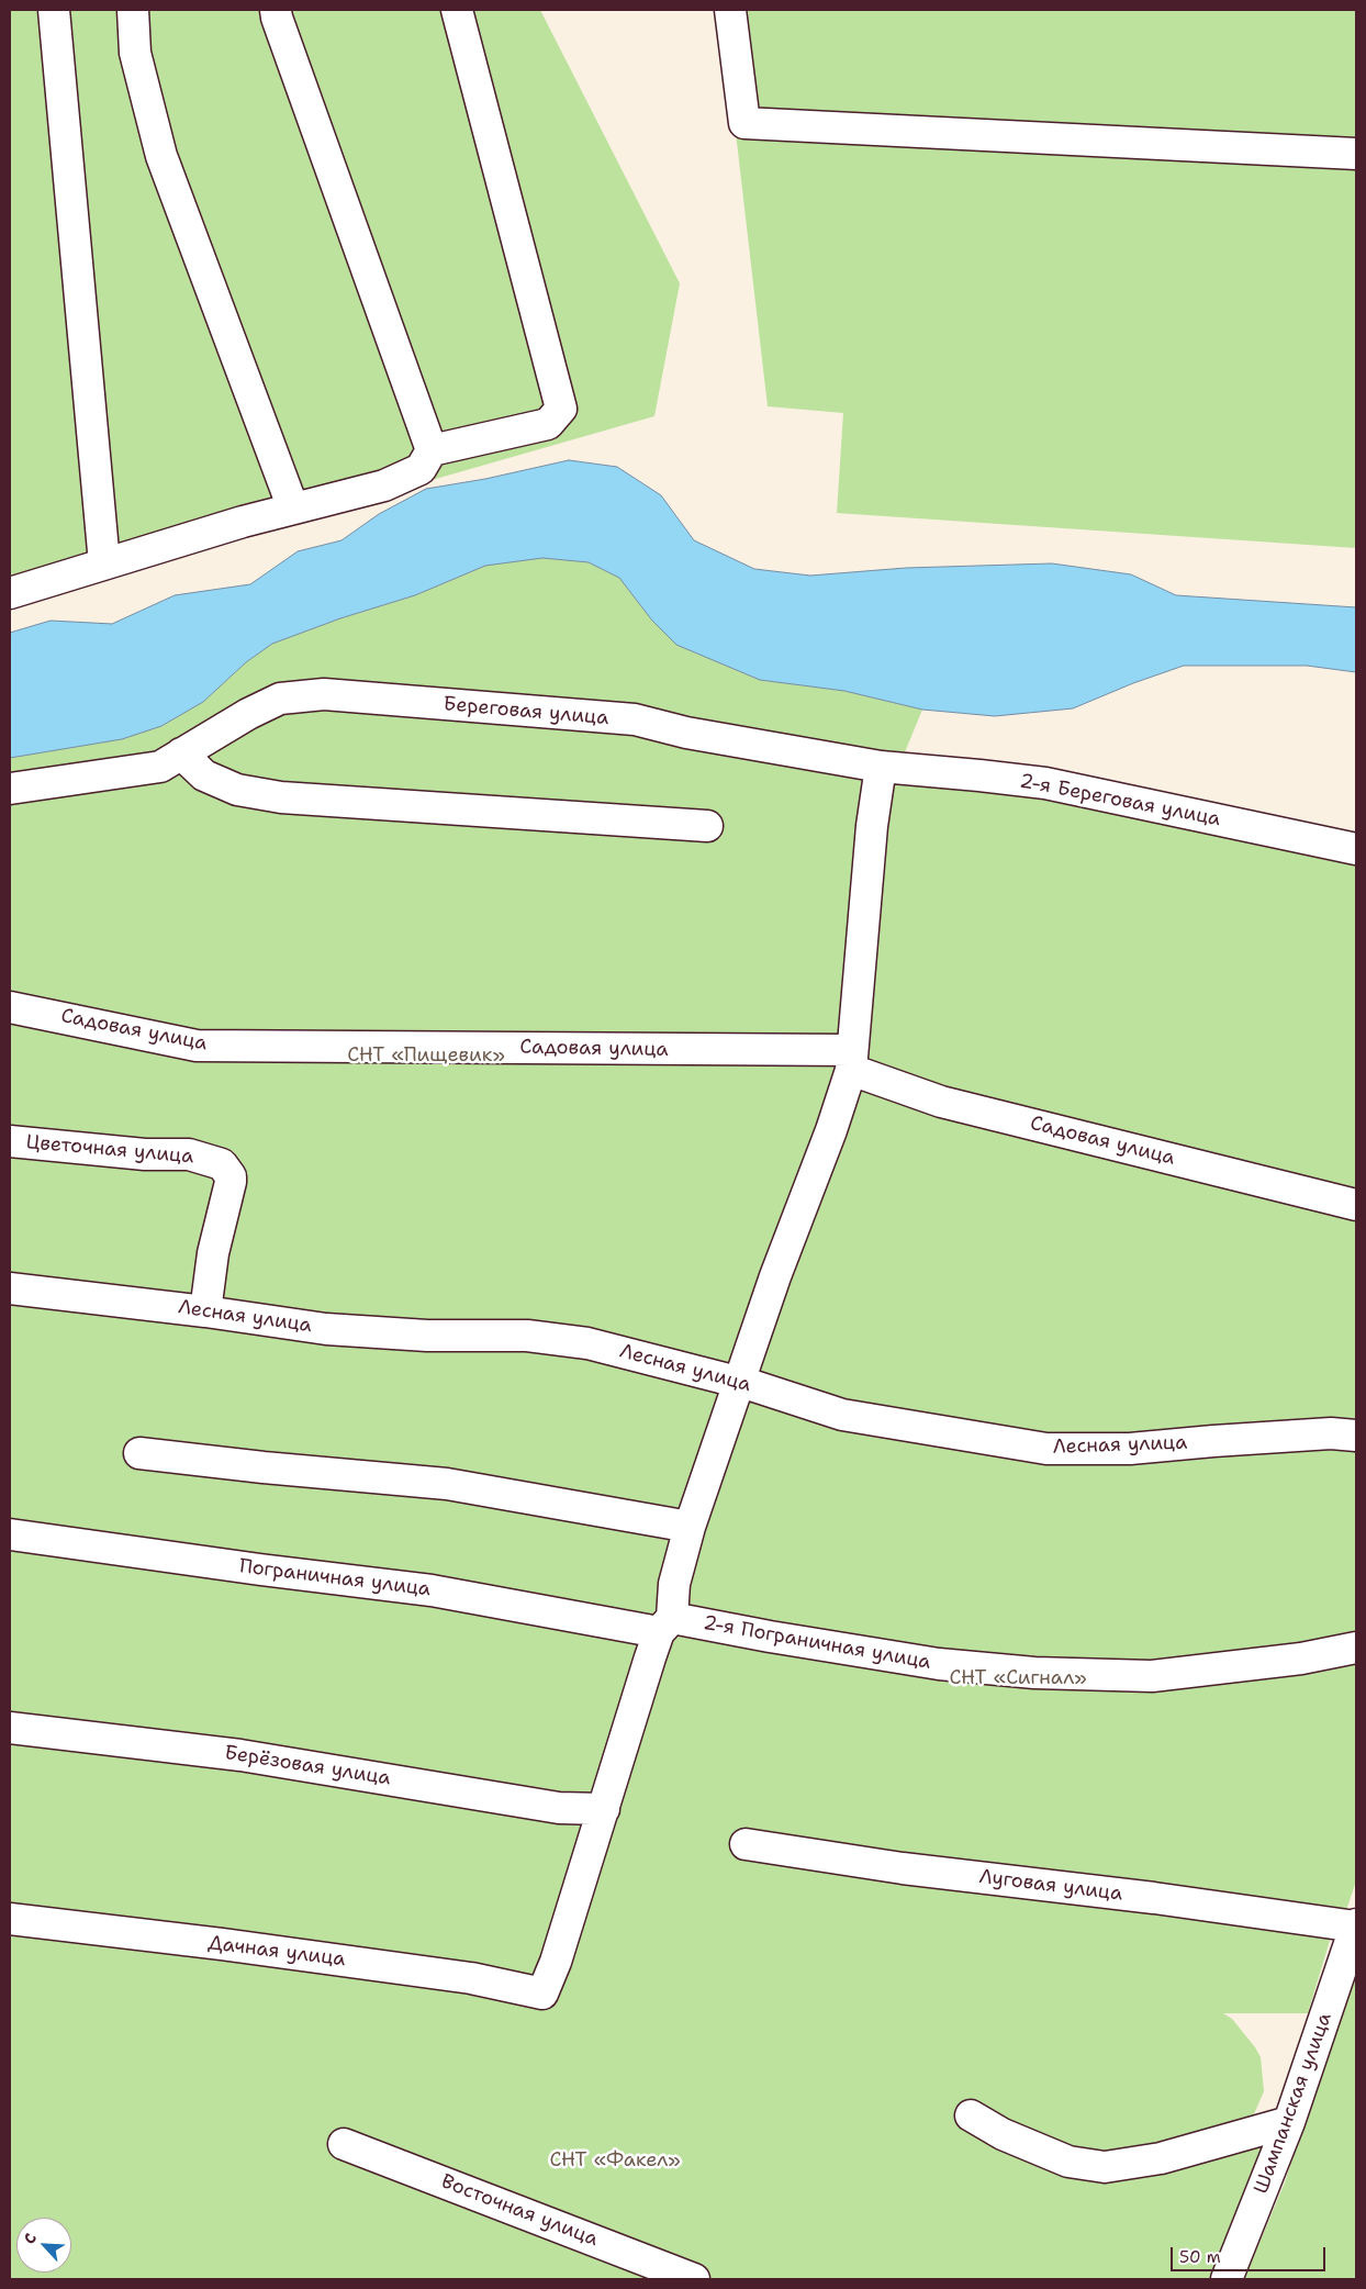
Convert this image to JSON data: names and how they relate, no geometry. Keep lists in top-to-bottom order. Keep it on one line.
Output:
{"streets":{"street":["Береговая улица","2-я Береговая улица","Садовая улица","Цветочная улица","Лесная улица","Пограничная улица","2-я Пограничная улица","Берёзовая улица","Луговая улица","Дачная улица","Шампанская улица","Восточная улица"]},"crossings":[["Береговая улица","2-я Береговая улица"],["Цветочная улица","Лесная улица"],["Пограничная улица","2-я Пограничная улица"],["Берёзовая улица","Дачная улица"],["Луговая улица","Шампанская улица"]],"parks":["СНТ «Пищевик»","СНТ «Сигнал»","СНТ «Факел»"],"scale_bar":"50 m","north":"top left"}
